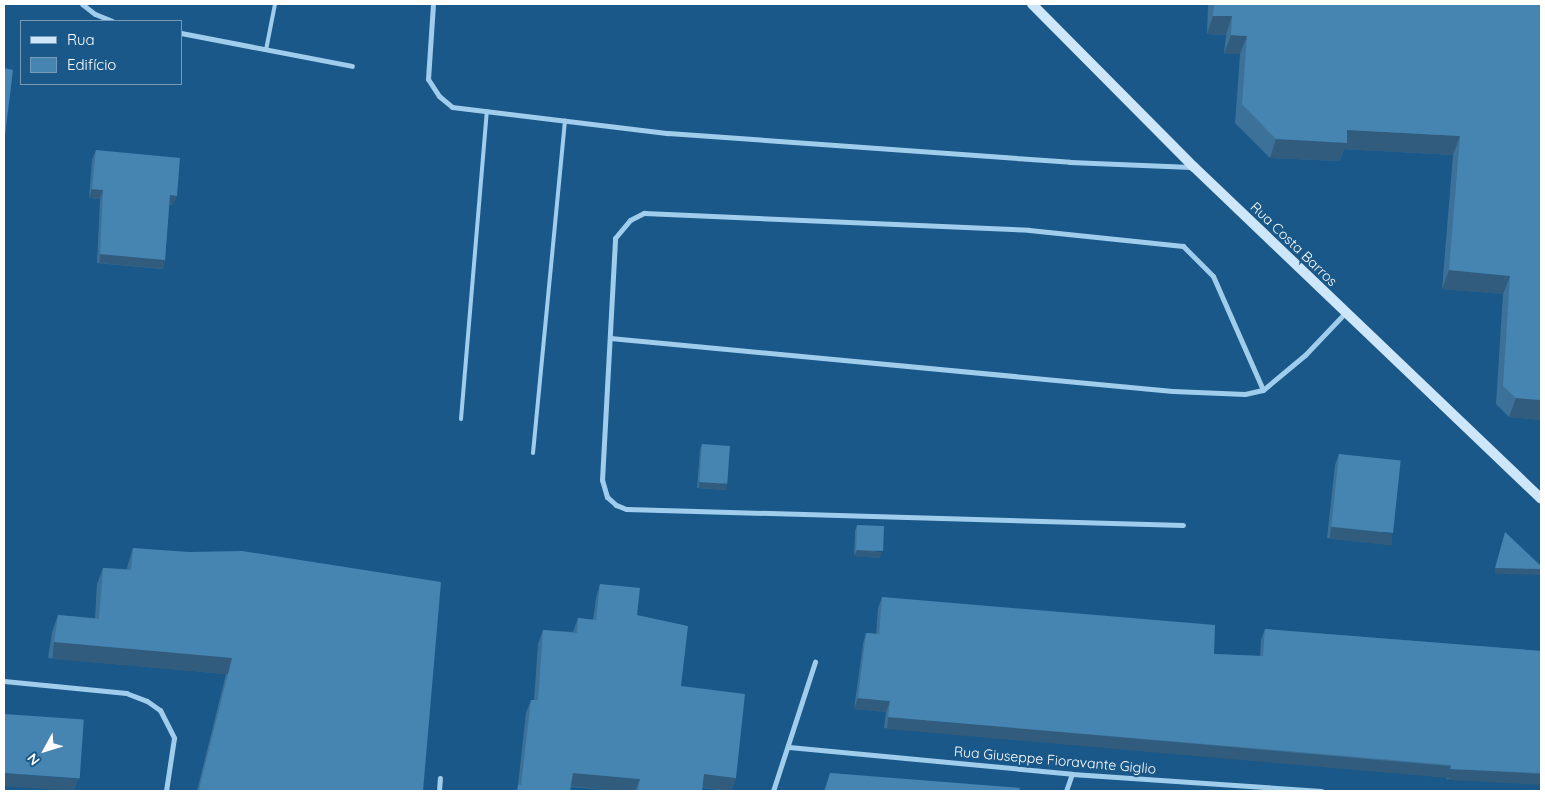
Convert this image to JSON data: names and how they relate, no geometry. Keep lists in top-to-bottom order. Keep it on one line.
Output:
{"streets":{"main road":["Rua Costa Barros"],"street":["Rua Giuseppe Fioravante Giglio"]},"legend":["Rua","Edifício"],"north":"bottom left"}
